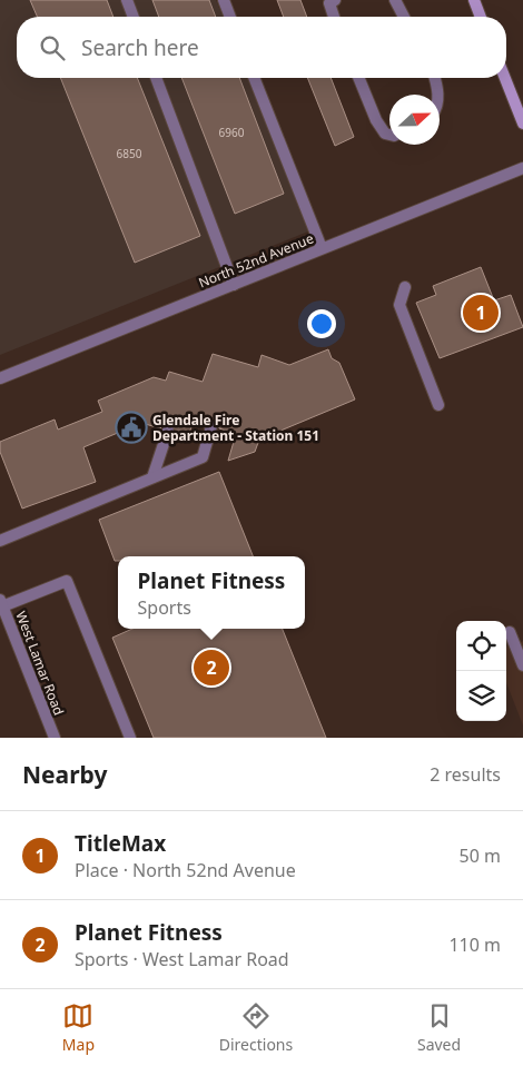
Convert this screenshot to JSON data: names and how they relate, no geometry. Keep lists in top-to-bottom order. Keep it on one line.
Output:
{"streets":{"street":["North 52nd Avenue","West Lamar Road"]},"places":{"public building":["Glendale Fire Department - Station 151"]},"house_numbers":["6960","6850"],"north":"right","page":{"search":"Search here","pins":["1","2"],"popup":["Planet Fitness","Sports"],"heading":["Nearby","2 results"],"list":[{"mark":"1","name":"TitleMax","note":"Place · North 52nd Avenue","value":"50 m"},{"mark":"2","name":"Planet Fitness","note":"Sports · West Lamar Road","value":"110 m"}],"nav":["Map","Directions","Saved"]}}
